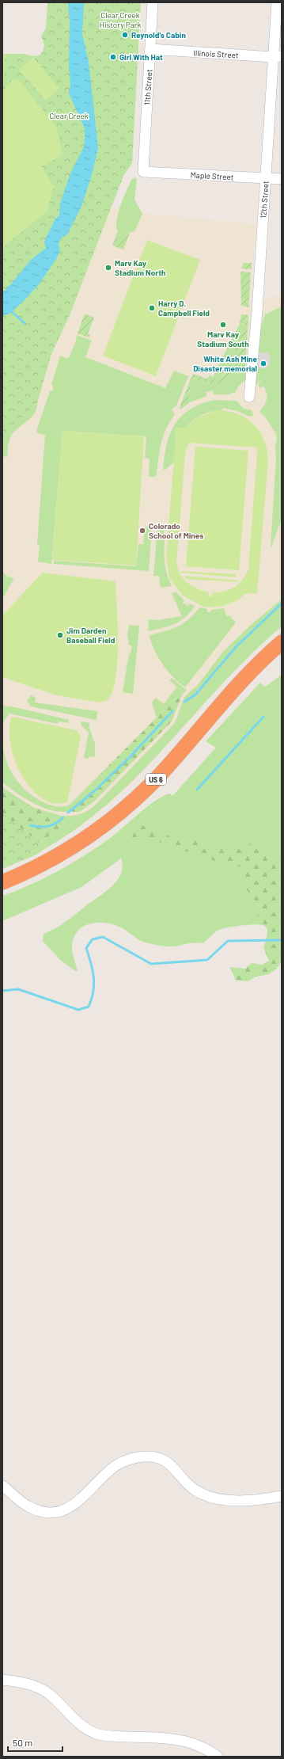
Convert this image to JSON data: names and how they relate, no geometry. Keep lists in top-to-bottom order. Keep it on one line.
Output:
{"streets":{"highway":["US 6"],"street":["Illinois Street","11th Street","Maple Street","12th Street"]},"crossings":[["Illinois Street","11th Street"],["Illinois Street","12th Street"],["11th Street","Maple Street"],["Maple Street","12th Street"]],"parks":["Clear Creek History Park","Clear Creek"],"places":["Reynold's Cabin","Girl With Hat","Marv Kay Stadium North","Harry D. Campbell Field","Marv Kay Stadium South","White Ash Mine Disaster memorial","Colorado School of Mines","Jim Darden Baseball Field"],"scale_bar":"50 m"}
